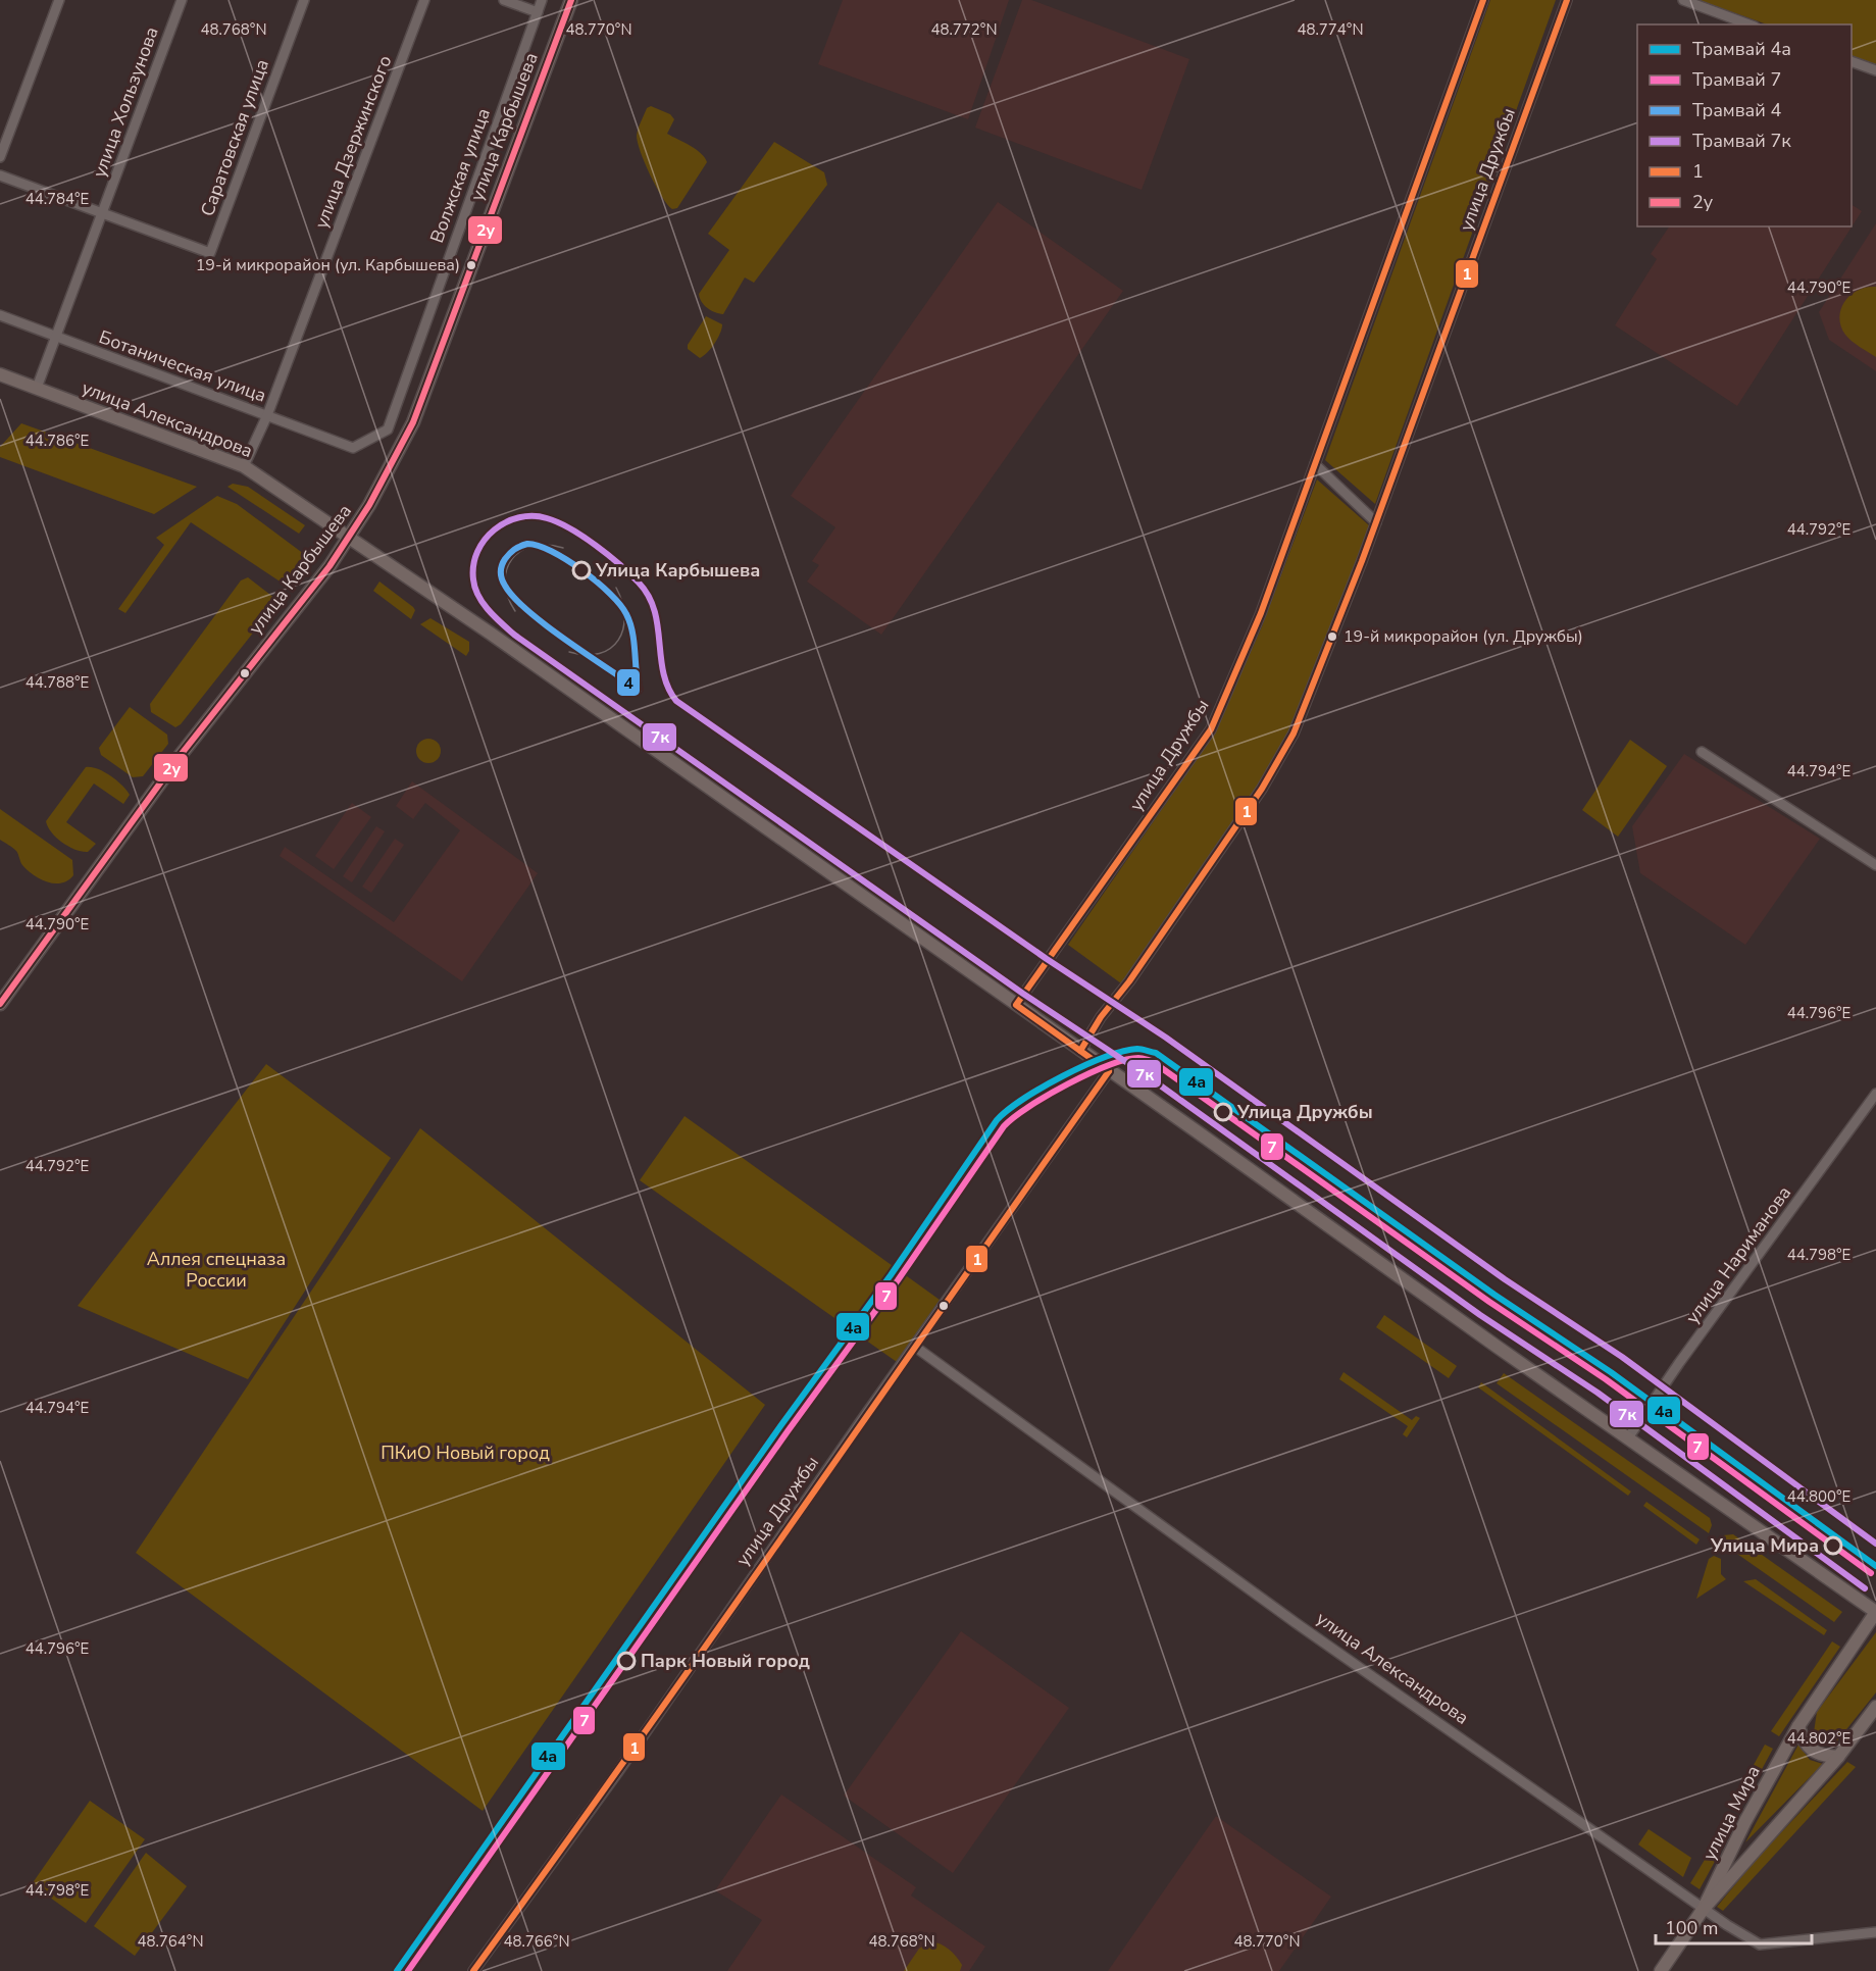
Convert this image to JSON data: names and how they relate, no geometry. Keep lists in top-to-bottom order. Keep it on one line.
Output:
{"streets":{"main road":["улица Карбышева","улица Александрова","улица Мира"],"street":["улица Хользунова","Саратовская улица","улица Дзержинского","улица Дружбы","Волжская улица","Ботаническая улица","улица Нариманова"]},"crossings":[["улица Хользунова","Саратовская улица"],["улица Хользунова","Ботаническая улица"],["улица Хользунова","улица Александрова"],["улица Карбышева","улица Александрова"],["улица Дзержинского","Ботаническая улица"],["улица Дзержинского","улица Александрова"],["улица Дружбы","улица Александрова"],["Волжская улица","Ботаническая улица"],["улица Александрова","улица Нариманова"],["улица Александрова","улица Мира"]],"parks":["Аллея спецназа России","ПКиО Новый город"],"places":["19-й микрорайон (ул. Карбышева)","Улица Карбышева","19-й микрорайон (ул. Дружбы)","Улица Дружбы","Улица Мира","Парк Новый город"],"lines":["transit line 1","transit line 2у","tram line 7к","tram line 4","tram line 4а","tram line 7"],"legend":["Трамвай 4а","Трамвай 7","Трамвай 4","Трамвай 7к","1","2у"],"scale_bar":"100 m","coordinates":["48.768°N","48.770°N","48.772°N","48.774°N","44.784°E","44.790°E","44.786°E","44.792°E","44.788°E","44.794°E","44.796°E","44.798°E","44.800°E","44.802°E","48.764°N","48.766°N"]}
